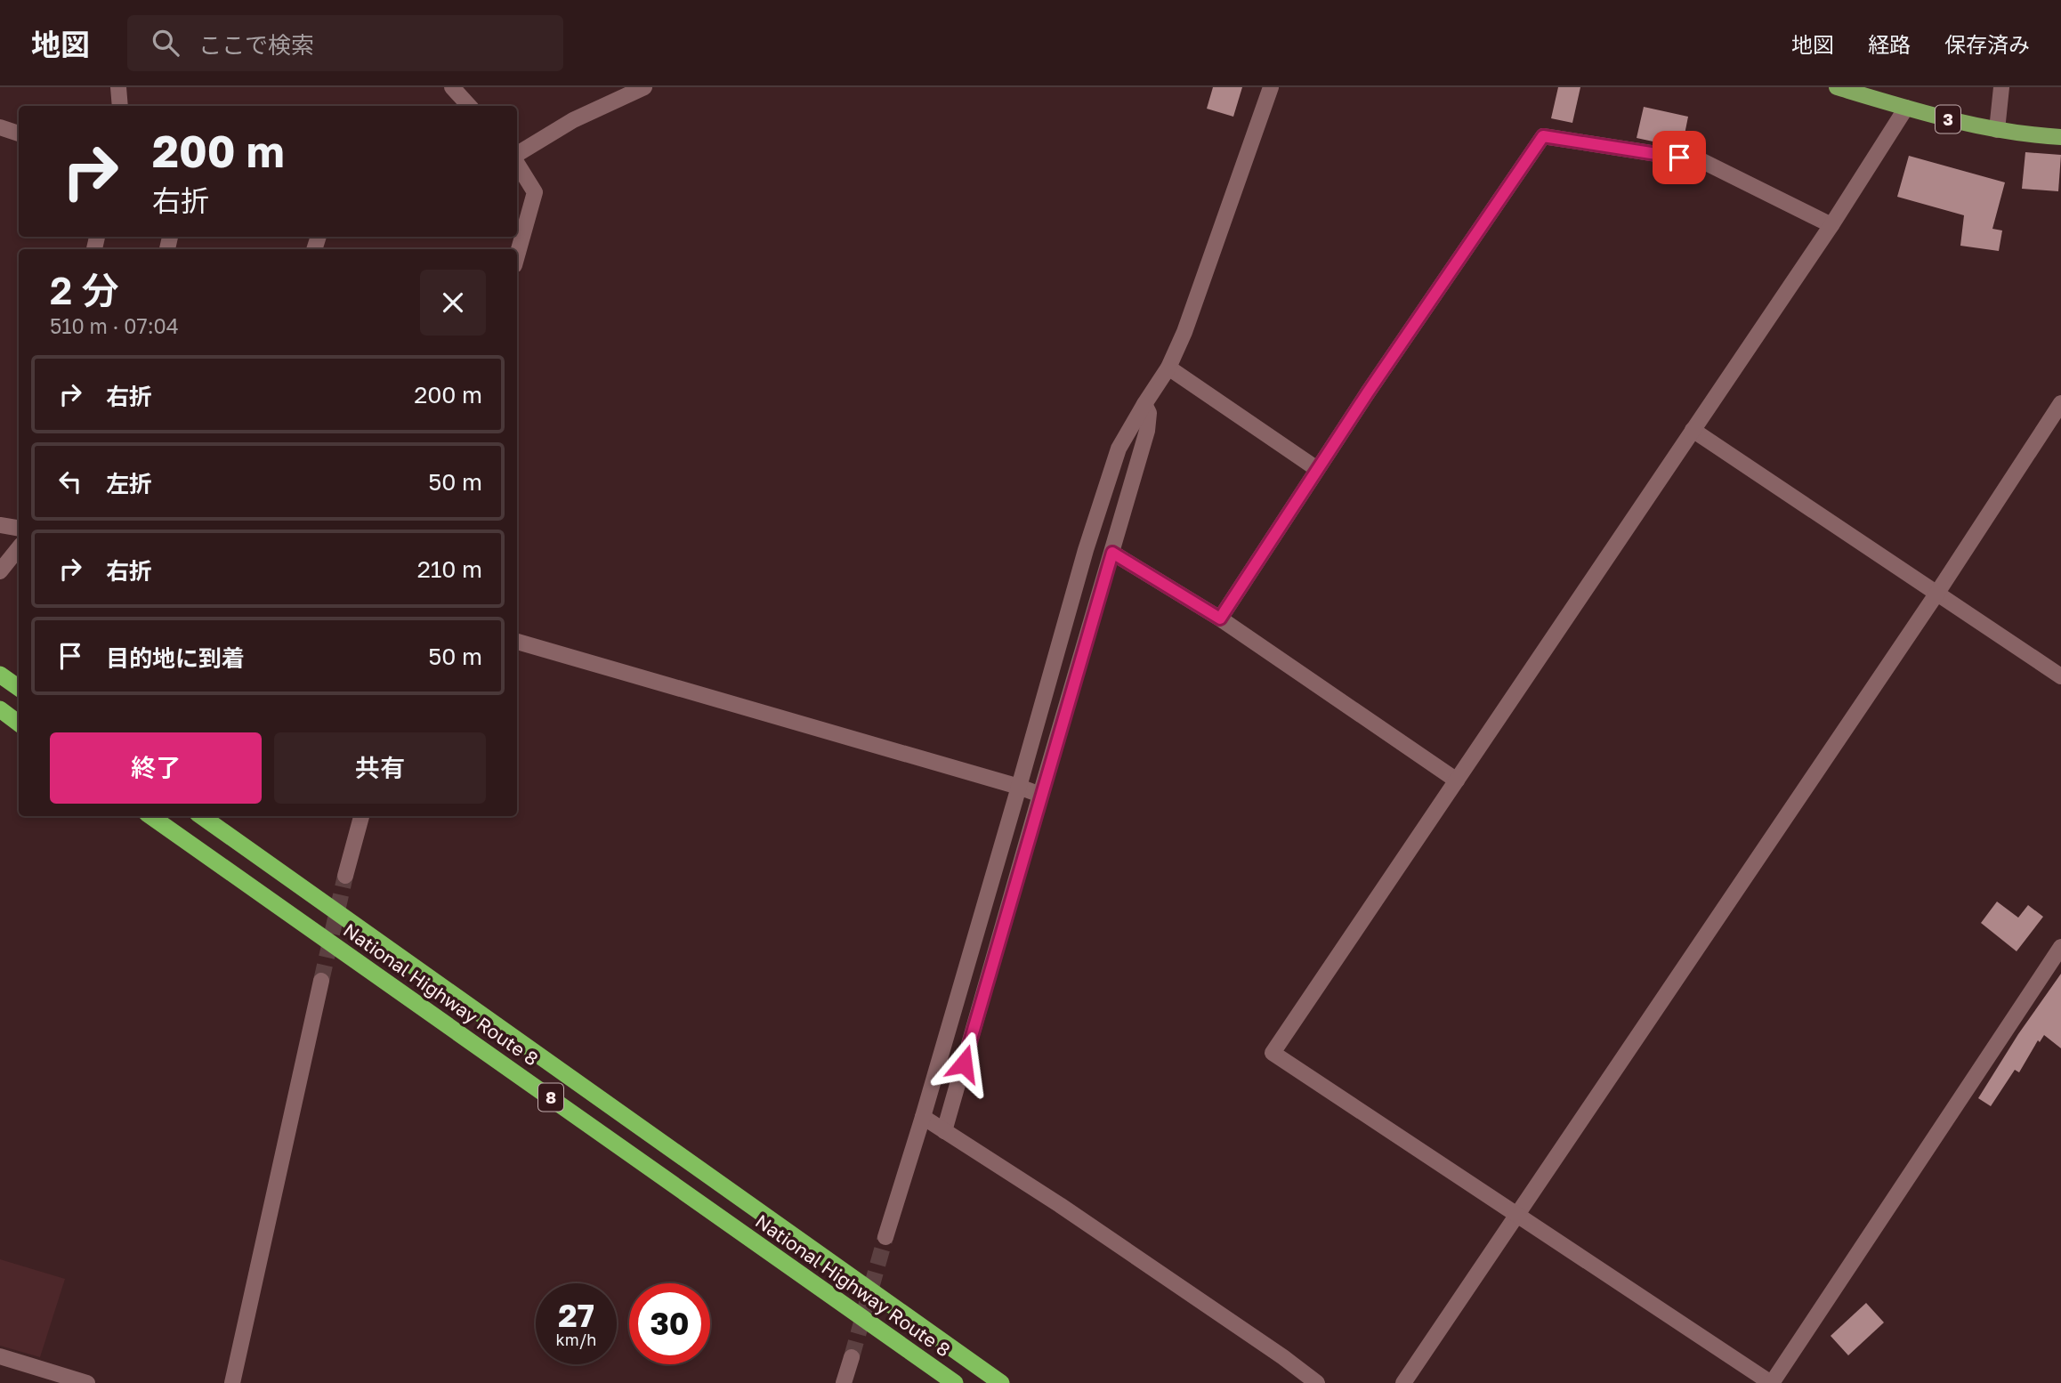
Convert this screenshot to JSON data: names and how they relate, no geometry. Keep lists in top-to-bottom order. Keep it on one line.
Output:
{"streets":{"highway":["National Highway Route 8","8"],"main road":["3"]},"page":{"header":"地図","search":"ここで検索","nav":["地図","経路","保存済み"],"turn":["200 m","右折"],"heading":["2 分","510 m · 07:04"],"list":[{"name":"右折","value":"200 m"},{"name":"左折","value":"50 m"},{"name":"右折","value":"210 m"},{"name":"目的地に到着","value":"50 m"}],"buttons":["終了","共有"],"speed":"27 km/h","limit":"30"}}
